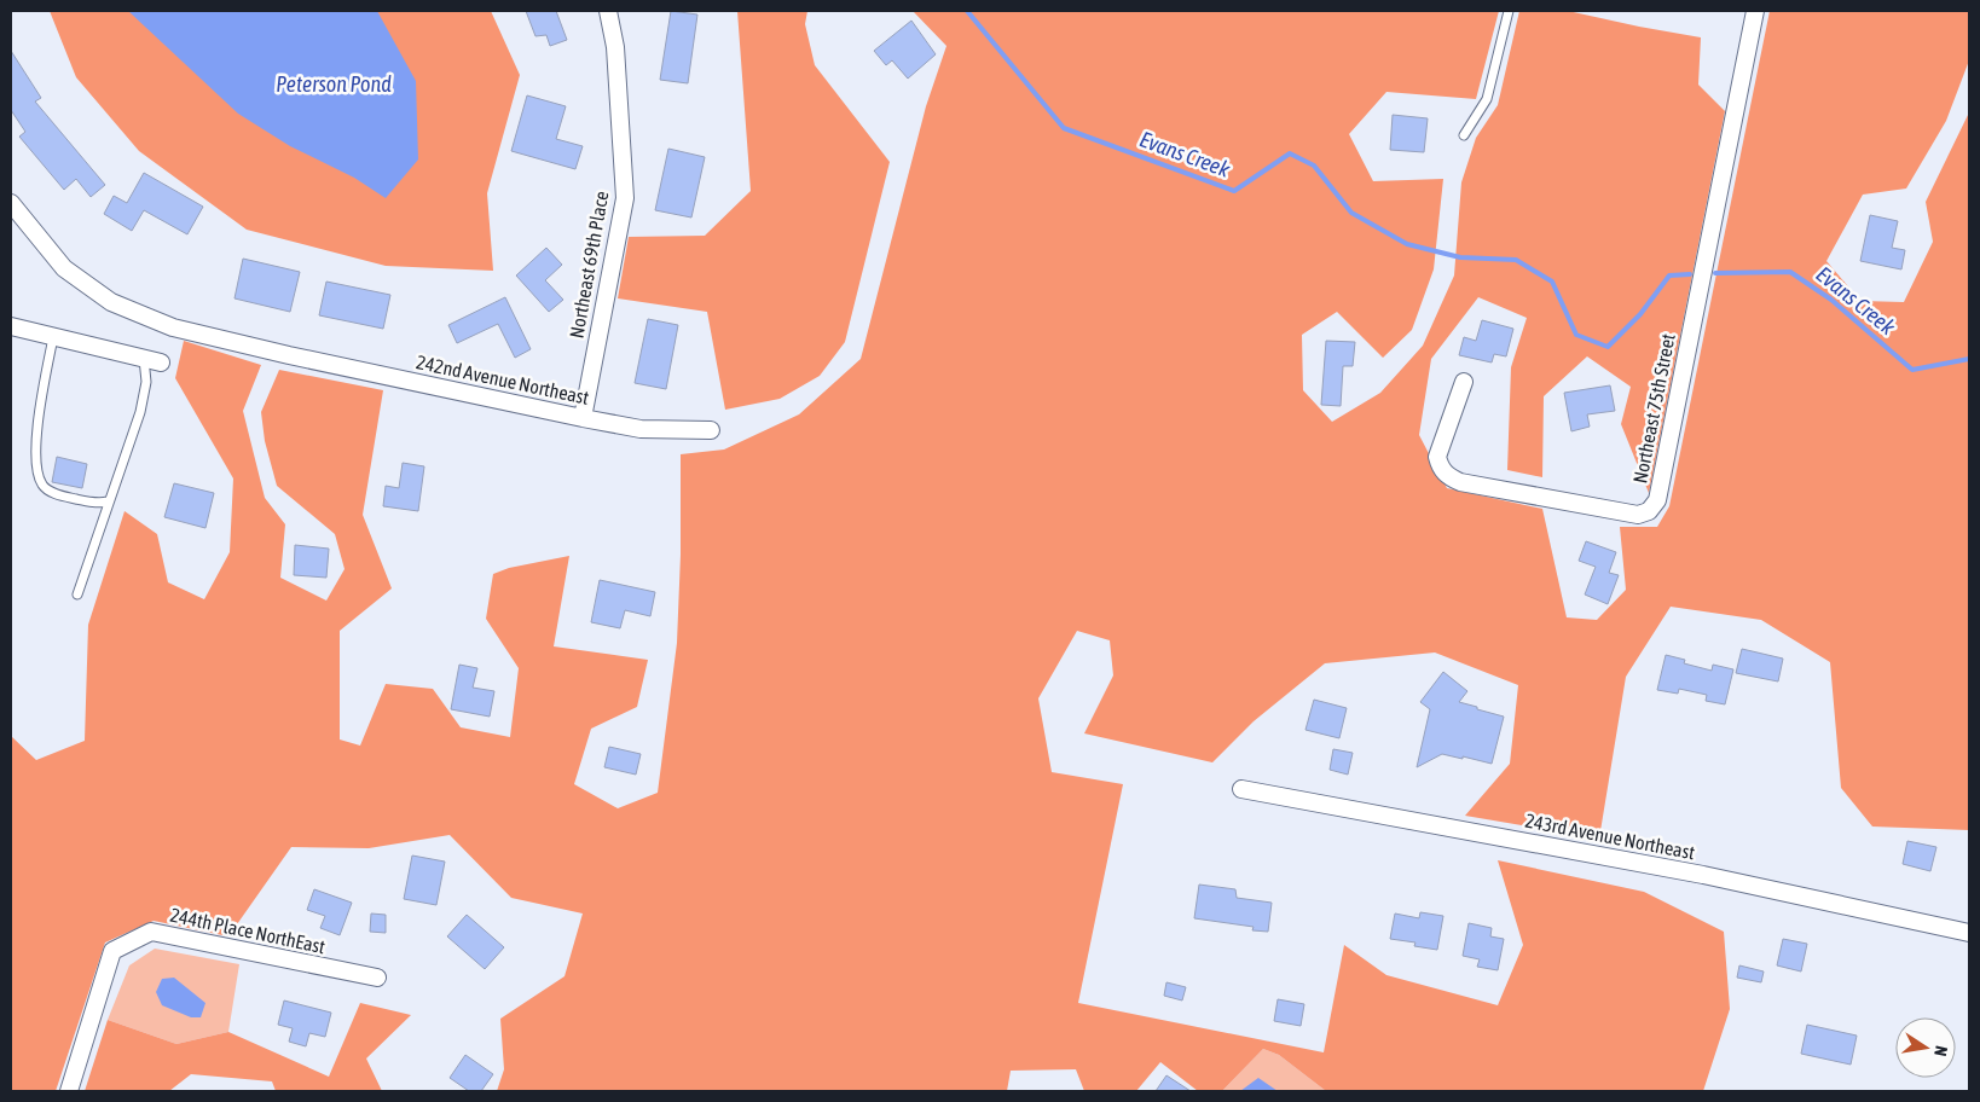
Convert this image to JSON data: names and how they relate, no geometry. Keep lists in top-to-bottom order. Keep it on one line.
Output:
{"streets":{"street":["Northeast 69th Place","242nd Avenue Northeast","Northeast 75th Street","243rd Avenue Northeast","244th Place NorthEast"]},"crossings":[["Northeast 69th Place","242nd Avenue Northeast"]],"water":["Peterson Pond","Evans Creek"],"north":"right"}
